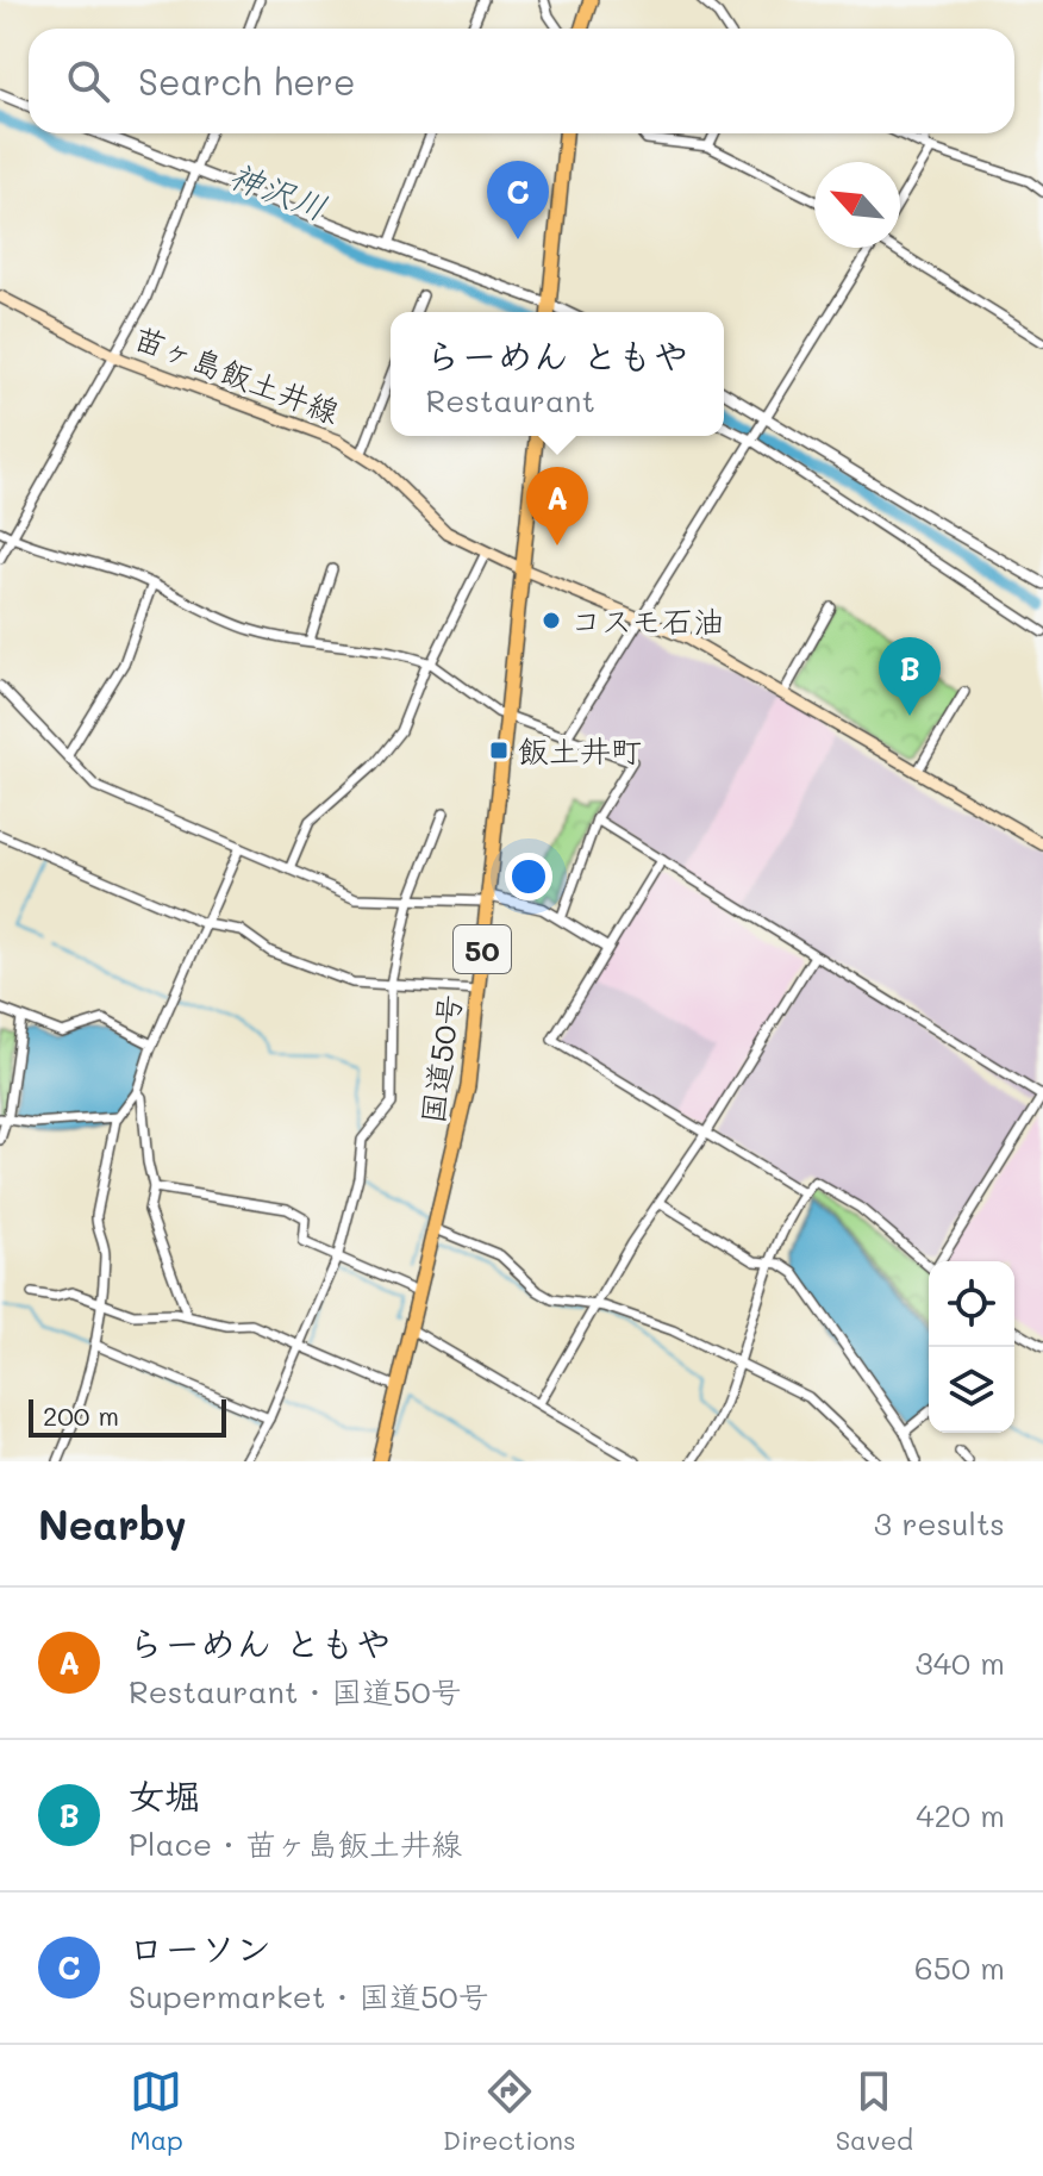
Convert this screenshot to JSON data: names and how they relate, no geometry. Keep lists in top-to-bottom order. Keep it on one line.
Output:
{"streets":{"highway":["50","国道50号"],"main road":["苗ヶ島飯土井線"]},"crossings":[["苗ヶ島飯土井線","国道50号"]],"water":["神沢川"],"places":{"other":["コスモ石油"],"transit":["飯土井町"]},"scale_bar":"200 m","north":"top left","page":{"search":"Search here","pins":["C","A","B"],"popup":["らーめん ともや","Restaurant"],"scale":"200 m","heading":["Nearby","3 results"],"list":[{"mark":"A","name":"らーめん ともや","note":"Restaurant · 国道50号","value":"340 m"},{"mark":"B","name":"女堀","note":"Place · 苗ヶ島飯土井線","value":"420 m"},{"mark":"C","name":"ローソン","note":"Supermarket · 国道50号","value":"650 m"}],"nav":["Map","Directions","Saved"]}}
